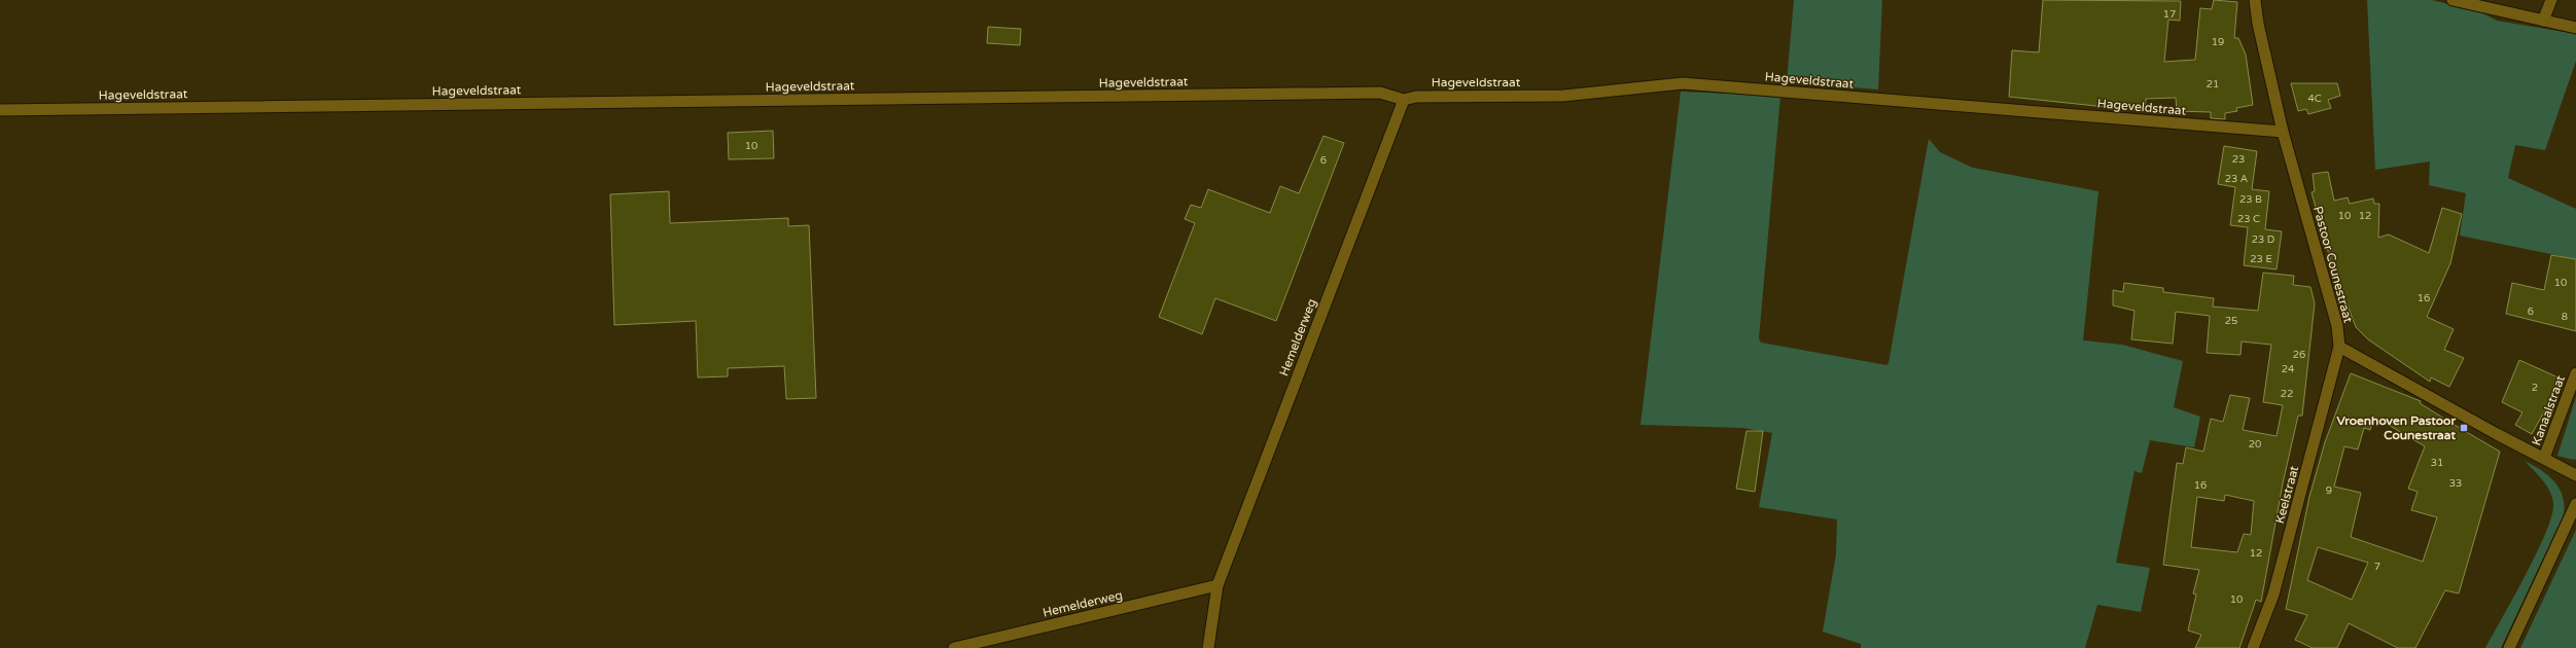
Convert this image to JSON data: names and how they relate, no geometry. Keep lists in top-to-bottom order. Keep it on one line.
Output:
{"streets":{"street":["Hageveldstraat","Pastoor Counestraat","Hemelderweg","Kanaalstraat","Keelstraat"]},"crossings":[["Hageveldstraat","Pastoor Counestraat"],["Hageveldstraat","Hemelderweg"],["Pastoor Counestraat","Keelstraat"]],"places":{"transit":["Vroenhoven Pastoor Counestraat"]},"house_numbers":["17","19","21","4C","10","23","6","23 A","23 B","10","12","23 C","23 D","23 E","10","16","6","8","25","26","24","2","22","20","31","33","16","9","12","7","10"]}
